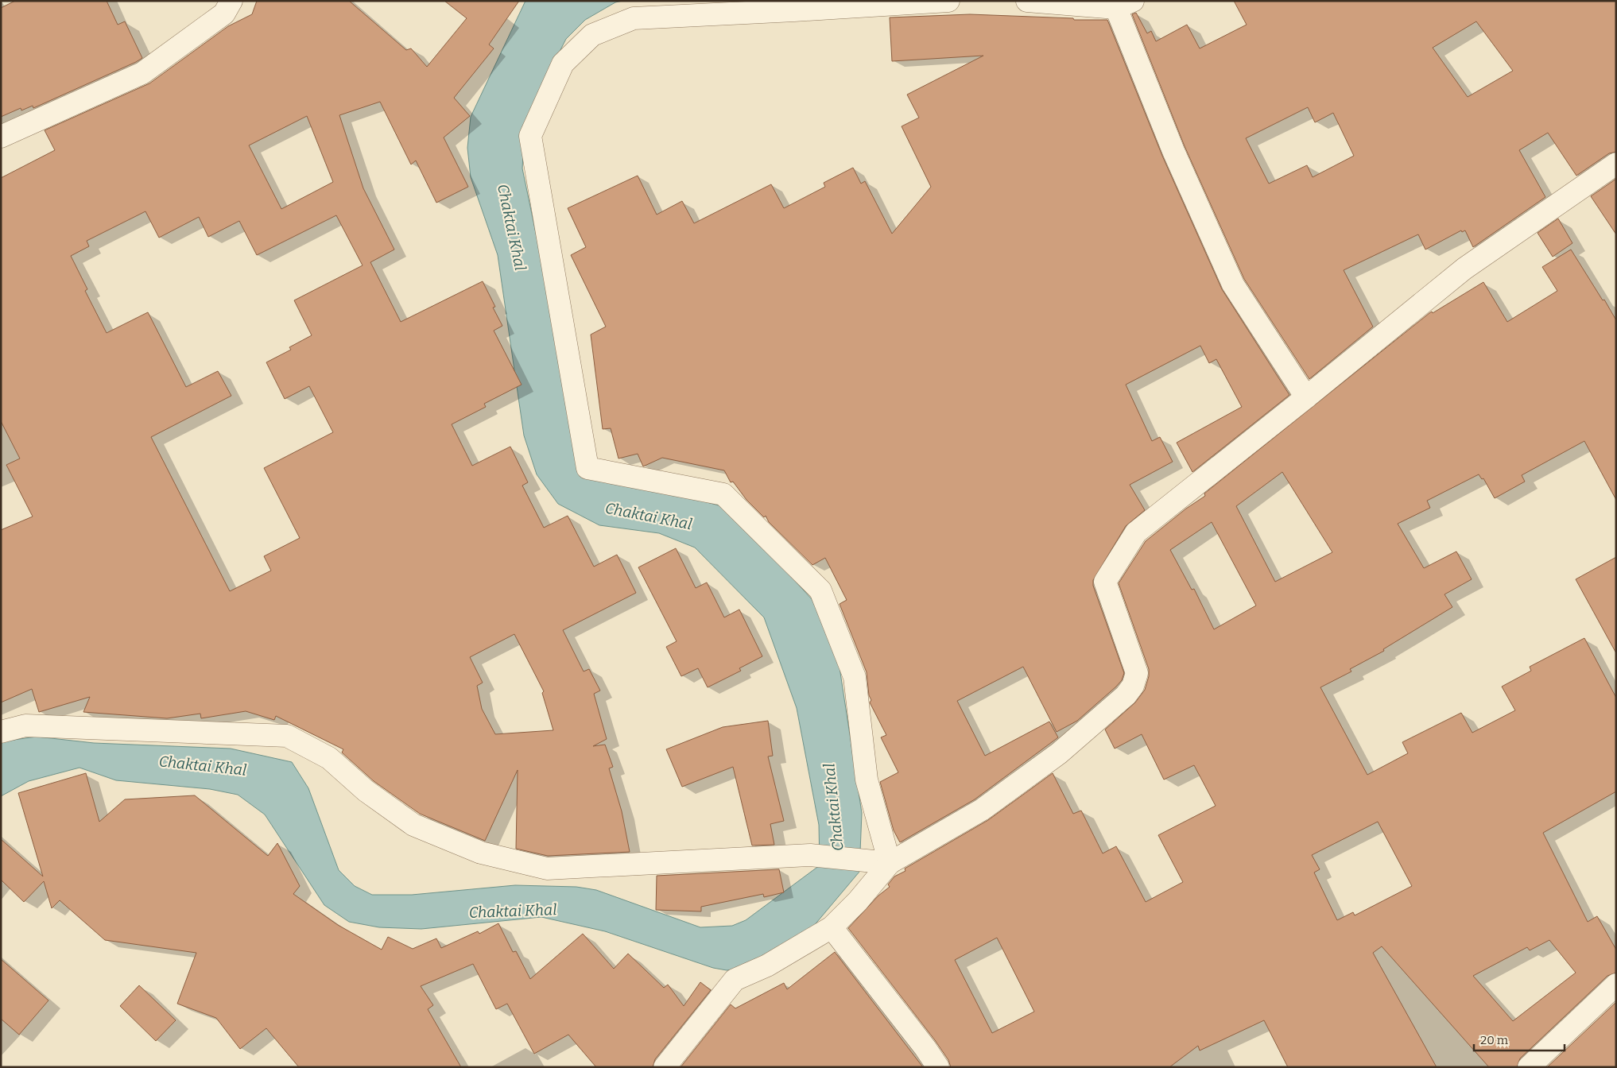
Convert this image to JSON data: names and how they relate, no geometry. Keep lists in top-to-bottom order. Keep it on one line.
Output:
{"water":["Chaktai Khal"],"scale_bar":"20 m"}
